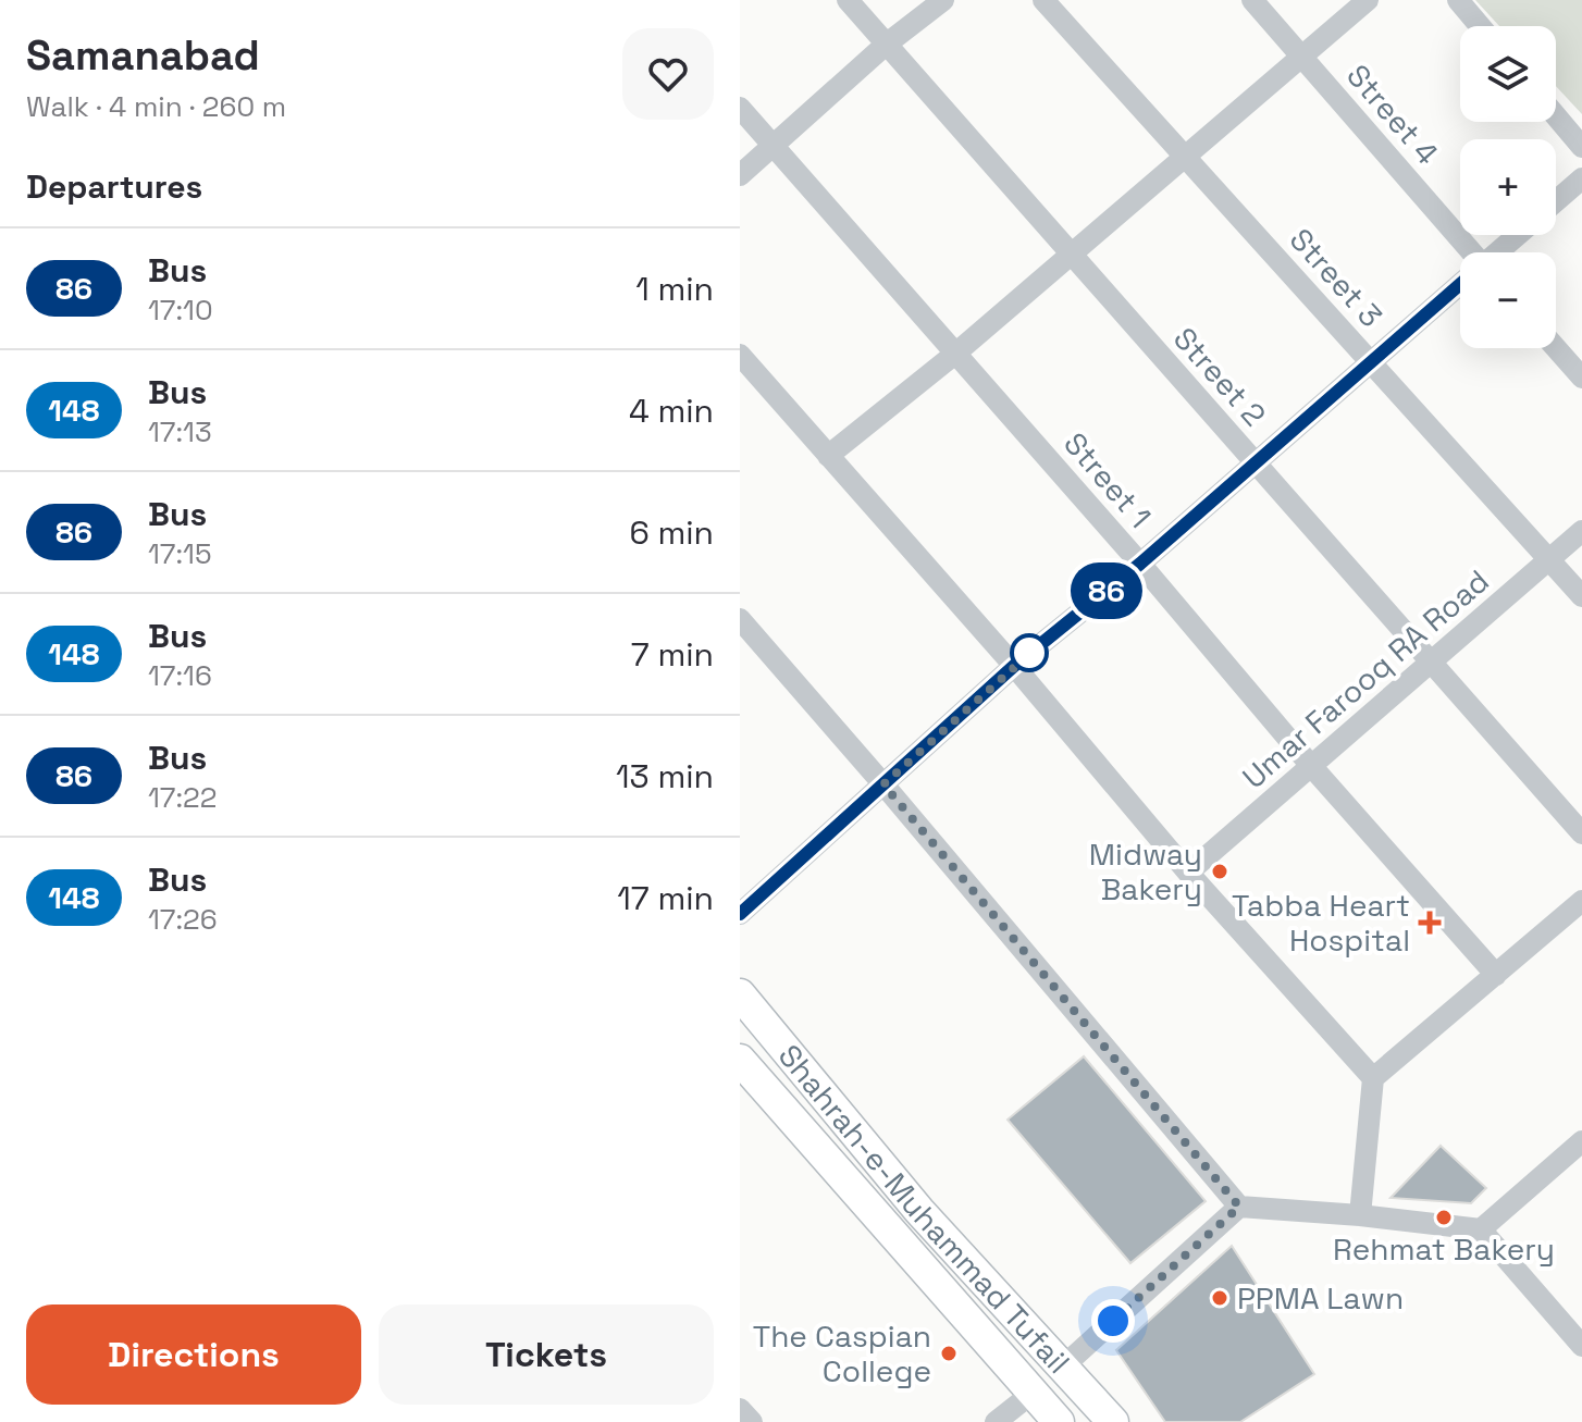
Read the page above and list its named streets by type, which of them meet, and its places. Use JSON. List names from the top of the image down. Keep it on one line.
{"streets":{"main road":["Shahrah-e-Muhammad Tufail"],"street":["Street 4","Street 3","Street 2","Street 1","Umar Farooq RA Road"]},"crossings":[["Street 3","Umar Farooq RA Road"],["Street 2","Umar Farooq RA Road"],["Street 1","Umar Farooq RA Road"]],"places":{"other":["Midway Bakery","Rehmat Bakery","PPMA Lawn","The Caspian College"],"health":["Tabba Heart Hospital"]},"lines":["bus line 86"],"page":{"heading":[["Samanabad","Walk · 4 min · 260 m"],"Departures"],"on_map":"86","map_buttons":["+","−"],"list":[{"mark":"86","name":"Bus","note":"17:10","value":"1 min"},{"mark":"148","name":"Bus","note":"17:13","value":"4 min"},{"mark":"86","name":"Bus","note":"17:15","value":"6 min"},{"mark":"148","name":"Bus","note":"17:16","value":"7 min"},{"mark":"86","name":"Bus","note":"17:22","value":"13 min"},{"mark":"148","name":"Bus","note":"17:26","value":"17 min"}],"buttons":["Directions","Tickets"]}}
